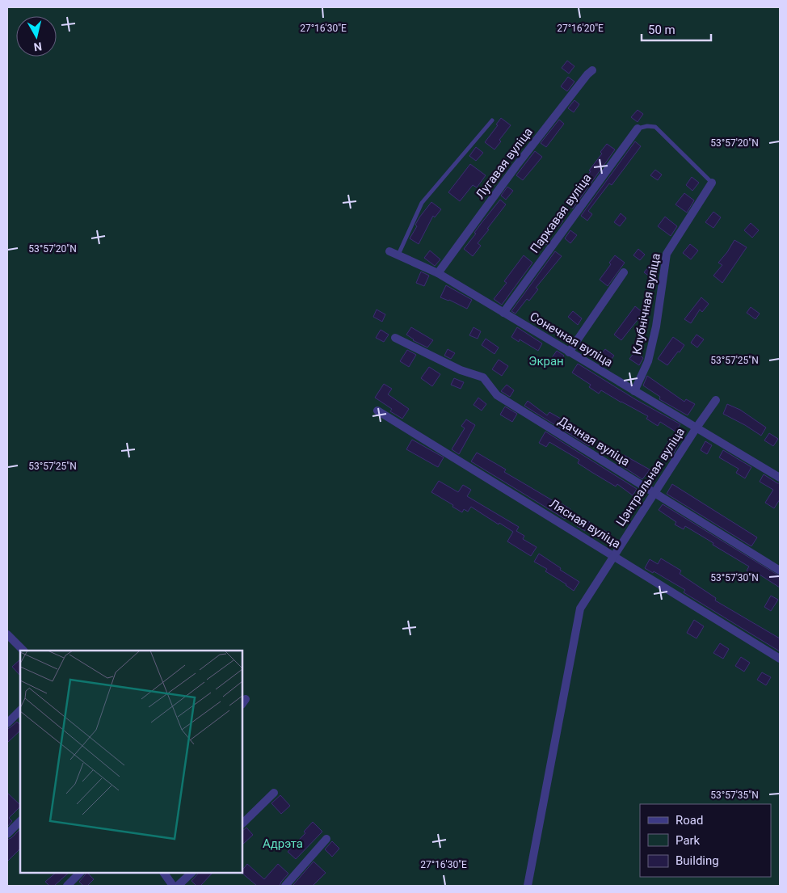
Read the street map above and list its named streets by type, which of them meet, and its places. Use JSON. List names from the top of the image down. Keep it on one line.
{"streets":{"street":["Лугавая вуліца","Паркавая вуліца","Клубнічная вуліца","Сонечная вуліца","Дачная вуліца","Цэнтральная вуліца","Лясная вуліца"]},"crossings":[["Лугавая вуліца","Сонечная вуліца"],["Паркавая вуліца","Сонечная вуліца"],["Клубнічная вуліца","Сонечная вуліца"],["Сонечная вуліца","Цэнтральная вуліца"],["Дачная вуліца","Цэнтральная вуліца"],["Цэнтральная вуліца","Лясная вуліца"]],"parks":["Экран","Адрэта"],"legend":["Road","Park","Building"],"scale_bar":"50 m","north":"bottom","coordinates":["27°16'30\"E","27°16'20\"E","53°57'20\"N","53°57'25\"N","53°57'30\"N","53°57'35\"N"]}
